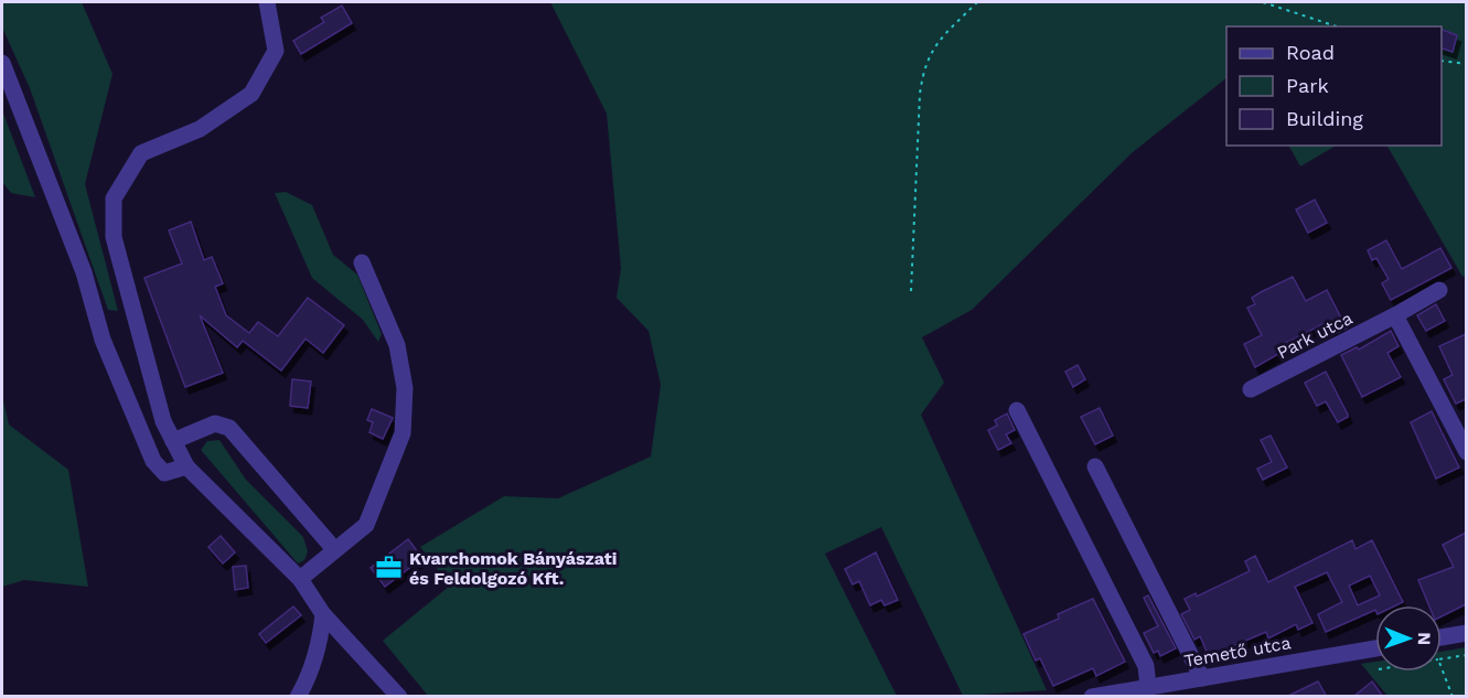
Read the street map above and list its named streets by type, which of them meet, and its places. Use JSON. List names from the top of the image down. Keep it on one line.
{"streets":{"street":["Park utca","Temető utca"]},"places":{"office":["Kvarchomok Bányászati és Feldolgozó Kft."]},"legend":["Road","Park","Building"],"north":"right"}
